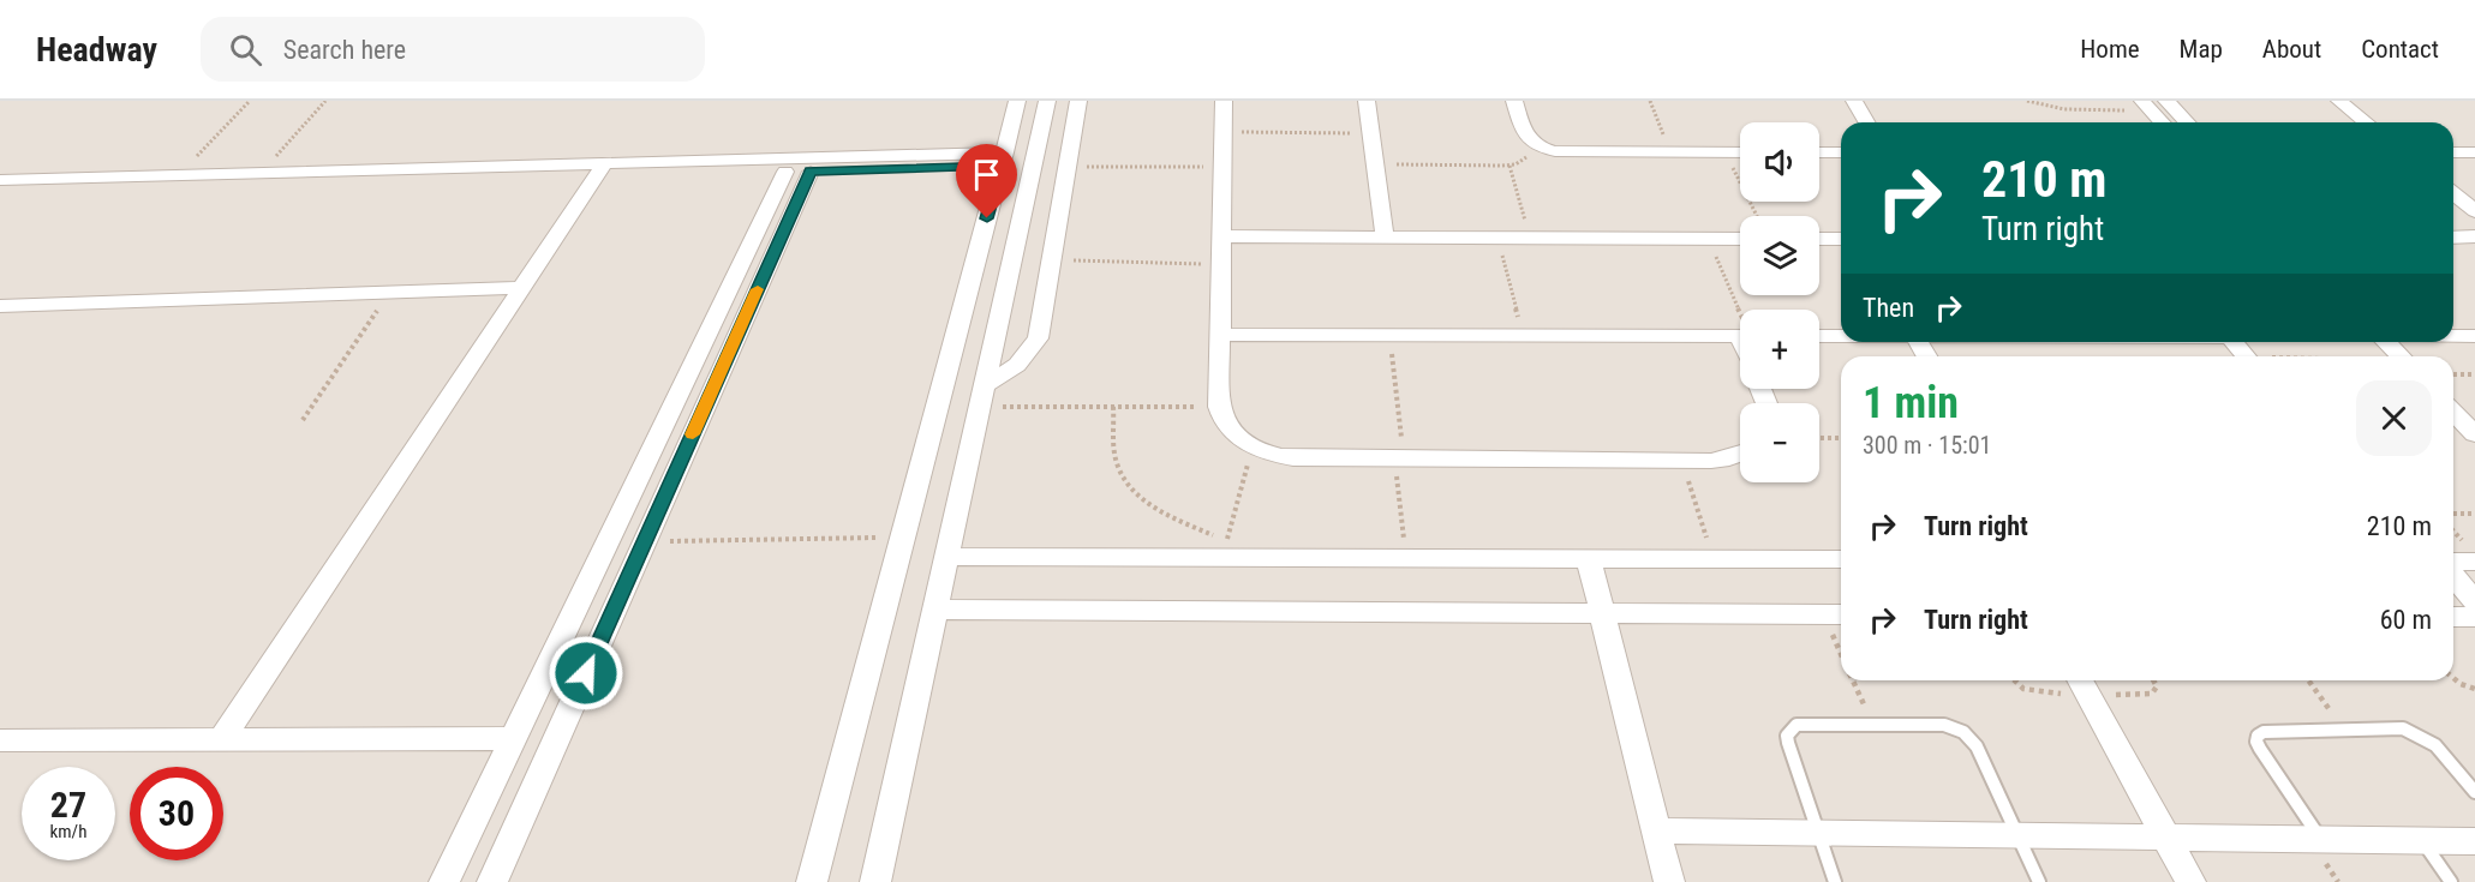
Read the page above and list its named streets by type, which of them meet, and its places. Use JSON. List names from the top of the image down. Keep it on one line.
{"page":{"header":"Headway","search":"Search here","nav":["Home","Map","About","Contact"],"map_buttons":["+","−"],"turn":["210 m","Turn right"],"then":"Then","heading":["1 min","300 m · 15:01"],"list":[{"name":"Turn right","value":"210 m"},{"name":"Turn right","value":"60 m"}],"speed":"27 km/h","limit":"30"}}
